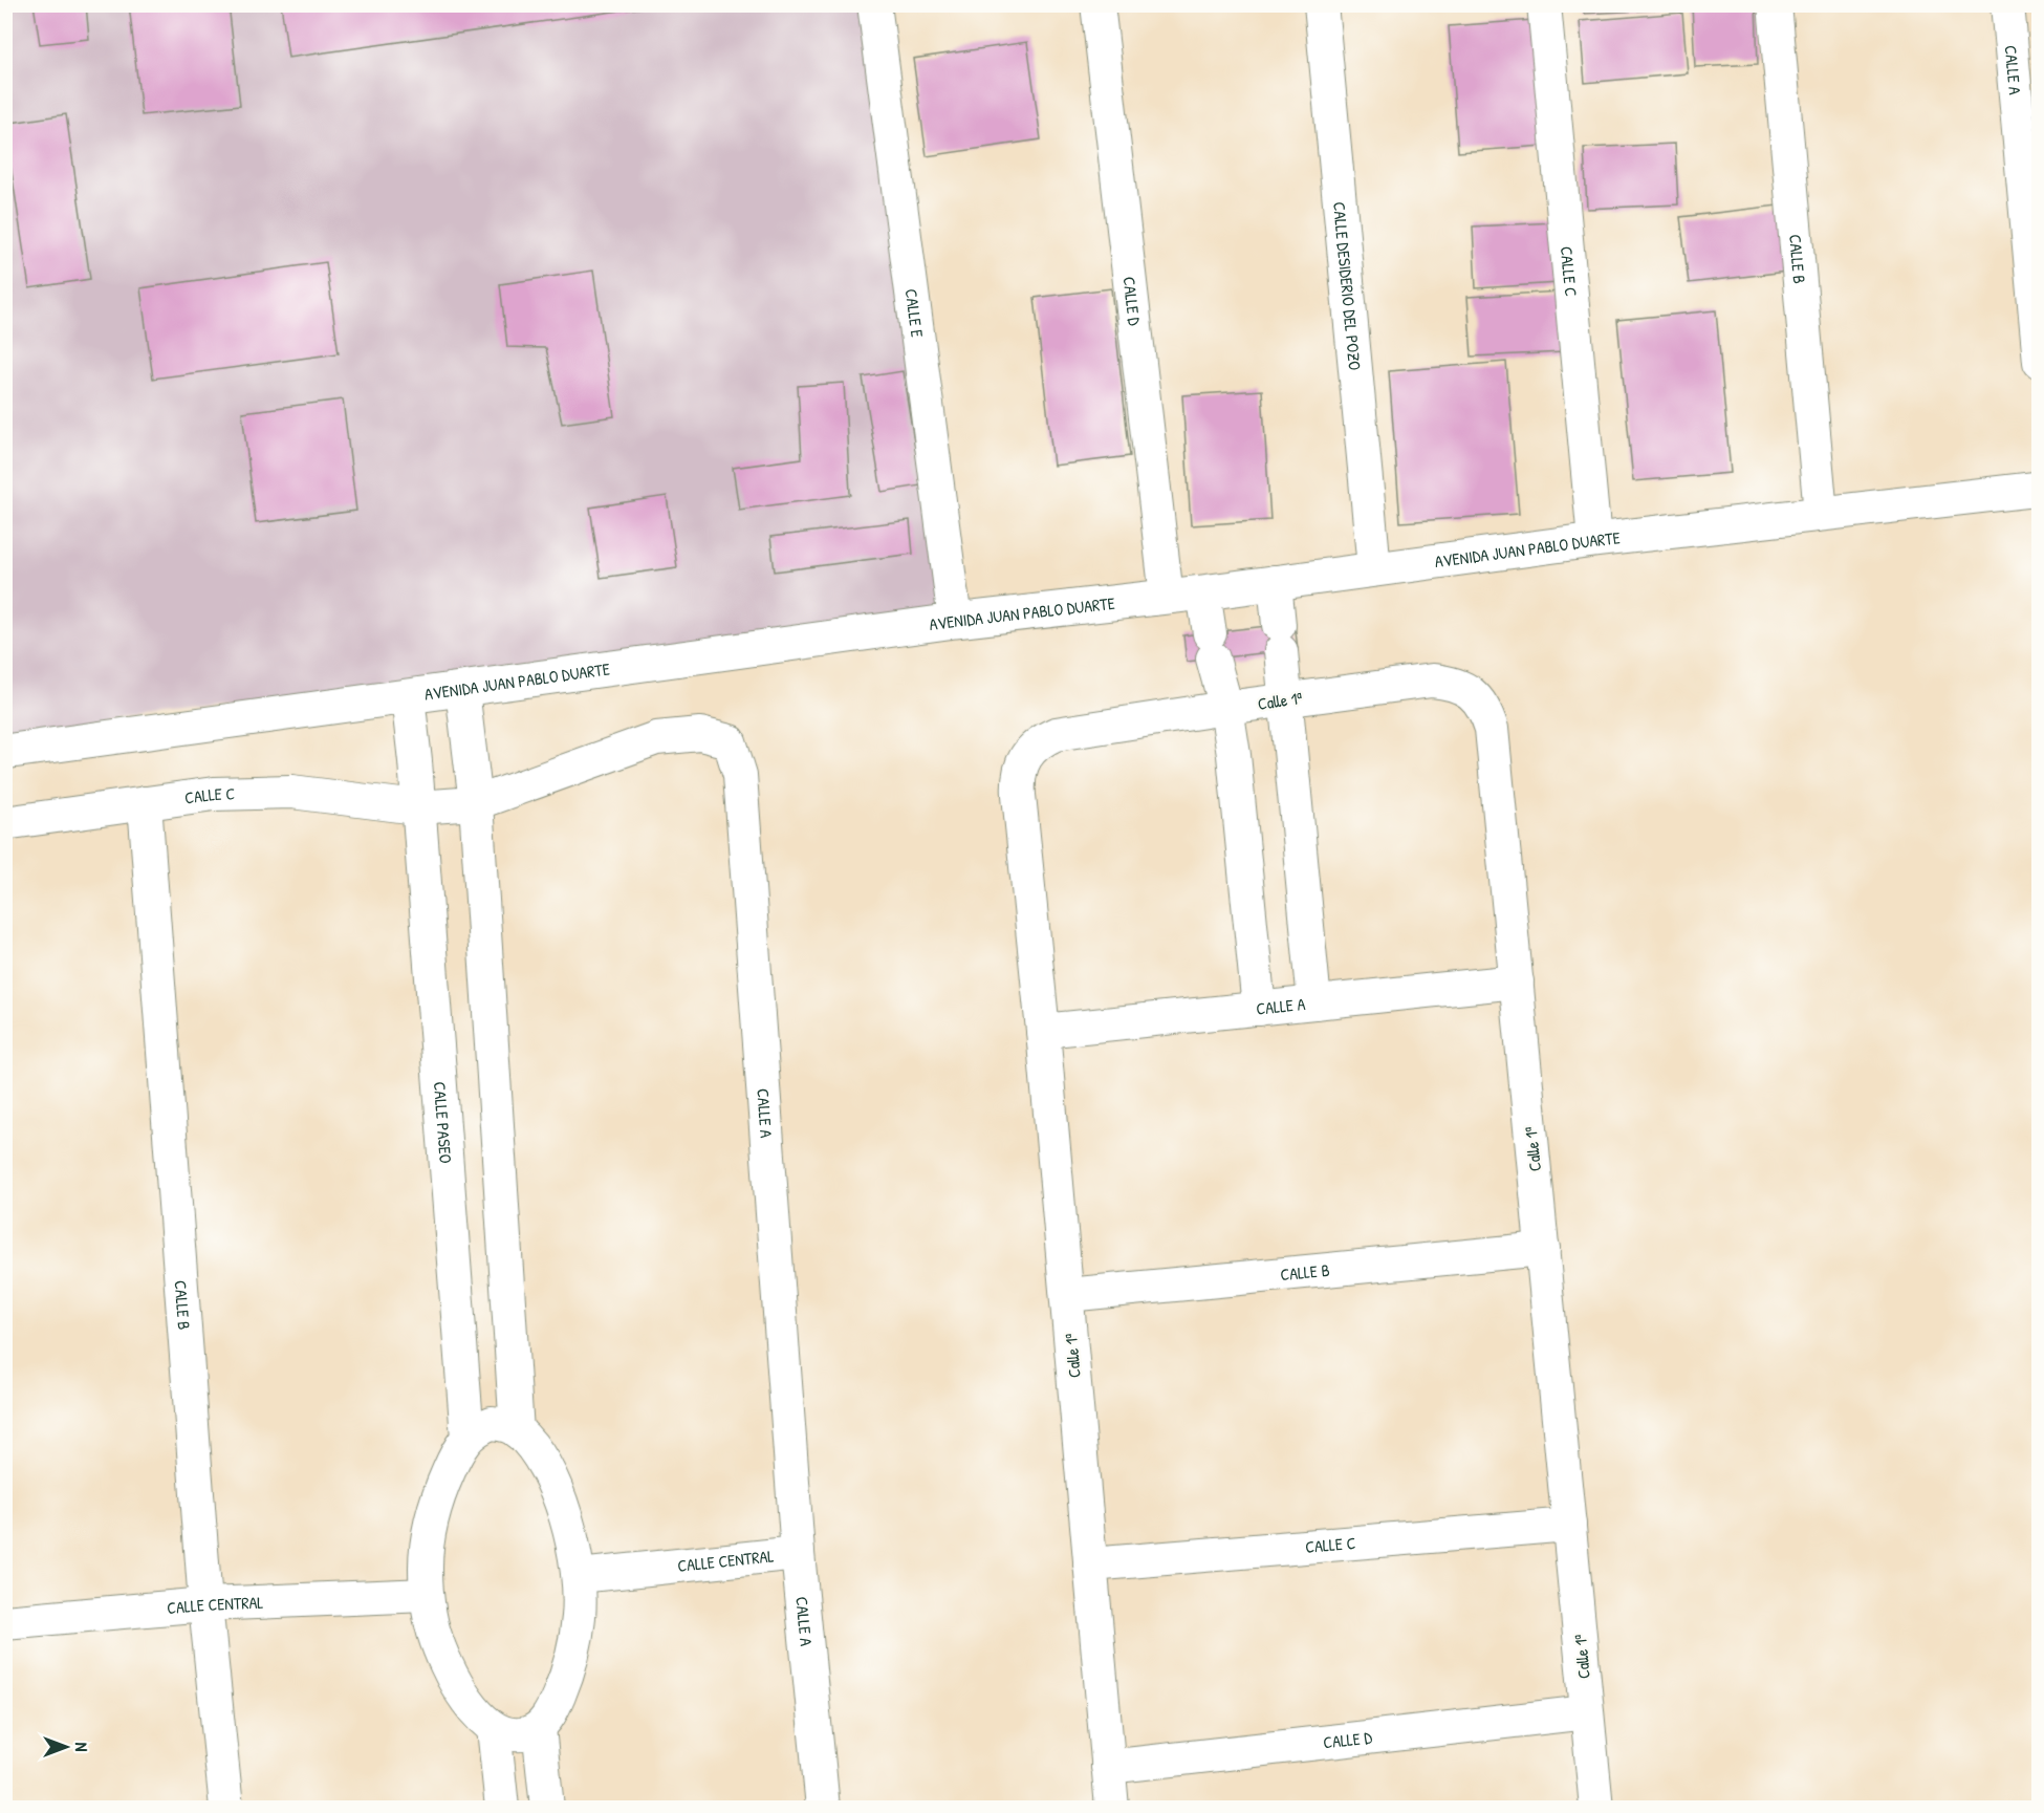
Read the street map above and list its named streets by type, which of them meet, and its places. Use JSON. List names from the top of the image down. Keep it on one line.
{"streets":{"street":["CALLE A","CALLE B","CALLE C","CALLE DESIDERIO DEL POZO","CALLE D","CALLE E","AVENIDA JUAN PABLO DUARTE","Calle 1ª","CALLE PASEO","CALLE CENTRAL"]},"crossings":[["CALLE A","CALLE C"],["CALLE A","Calle 1ª"],["CALLE A","CALLE PASEO"],["CALLE A","CALLE CENTRAL"],["CALLE B","CALLE C"],["CALLE B","AVENIDA JUAN PABLO DUARTE"],["CALLE B","Calle 1ª"],["CALLE B","CALLE CENTRAL"],["CALLE C","AVENIDA JUAN PABLO DUARTE"],["CALLE C","Calle 1ª"],["CALLE C","CALLE PASEO"],["CALLE DESIDERIO DEL POZO","AVENIDA JUAN PABLO DUARTE"],["CALLE D","AVENIDA JUAN PABLO DUARTE"],["CALLE D","Calle 1ª"],["CALLE E","AVENIDA JUAN PABLO DUARTE"],["AVENIDA JUAN PABLO DUARTE","CALLE PASEO"]],"north":"right"}
